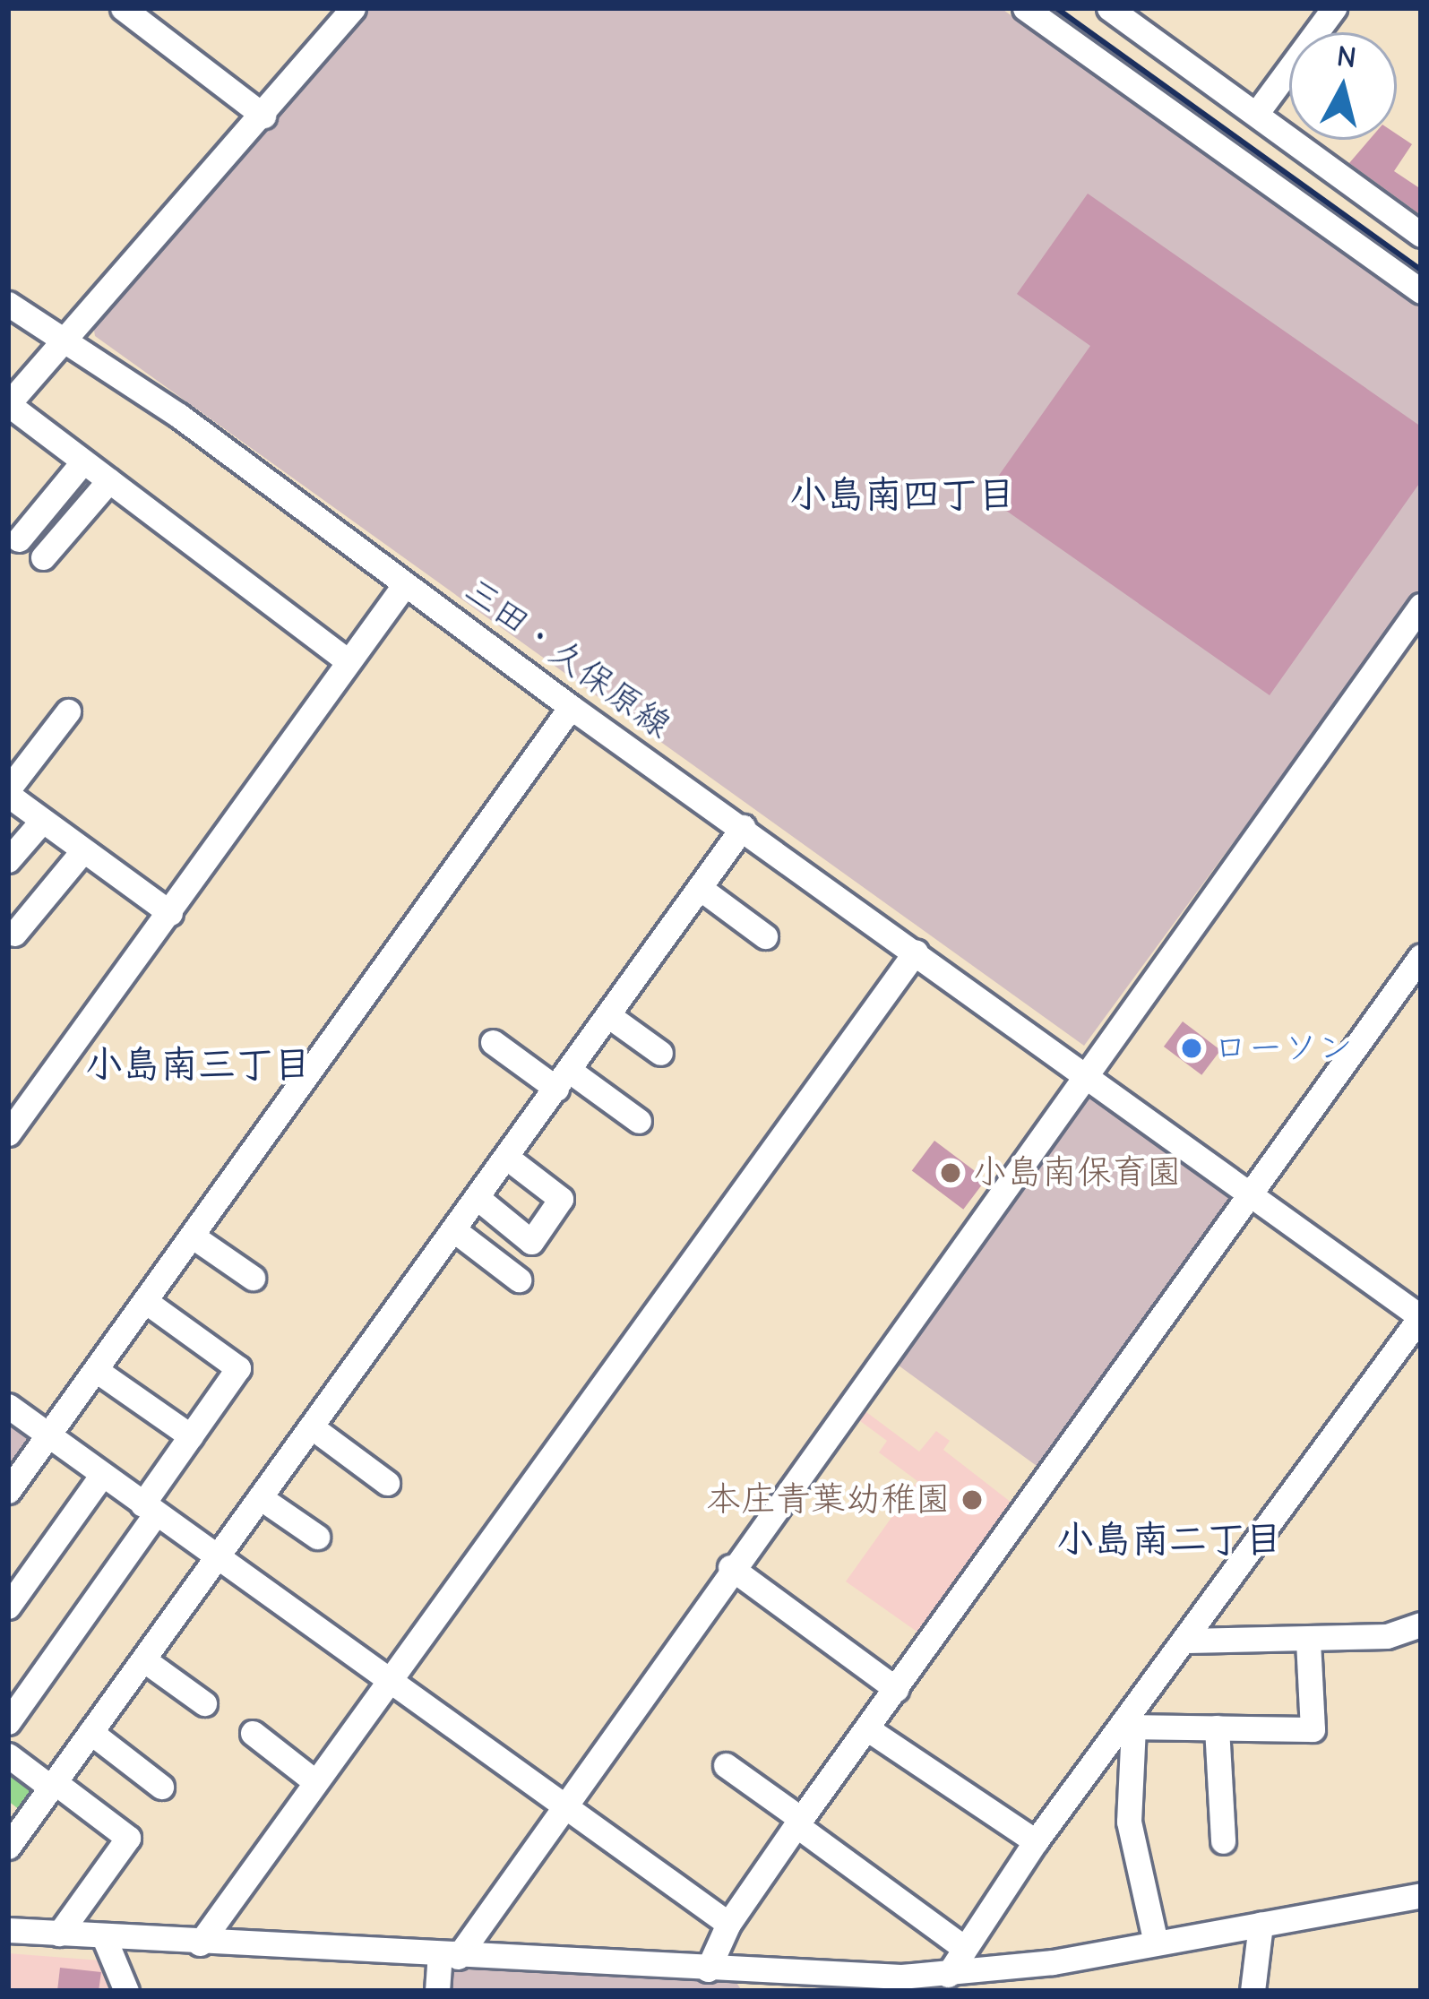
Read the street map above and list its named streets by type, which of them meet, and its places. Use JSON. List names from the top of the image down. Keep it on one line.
{"streets":{"street":["三田・久保原線"]},"districts":["小島南四丁目","小島南三丁目","小島南二丁目"],"places":["ローソン","小島南保育園","本庄青葉幼稚園"],"north":"top"}
